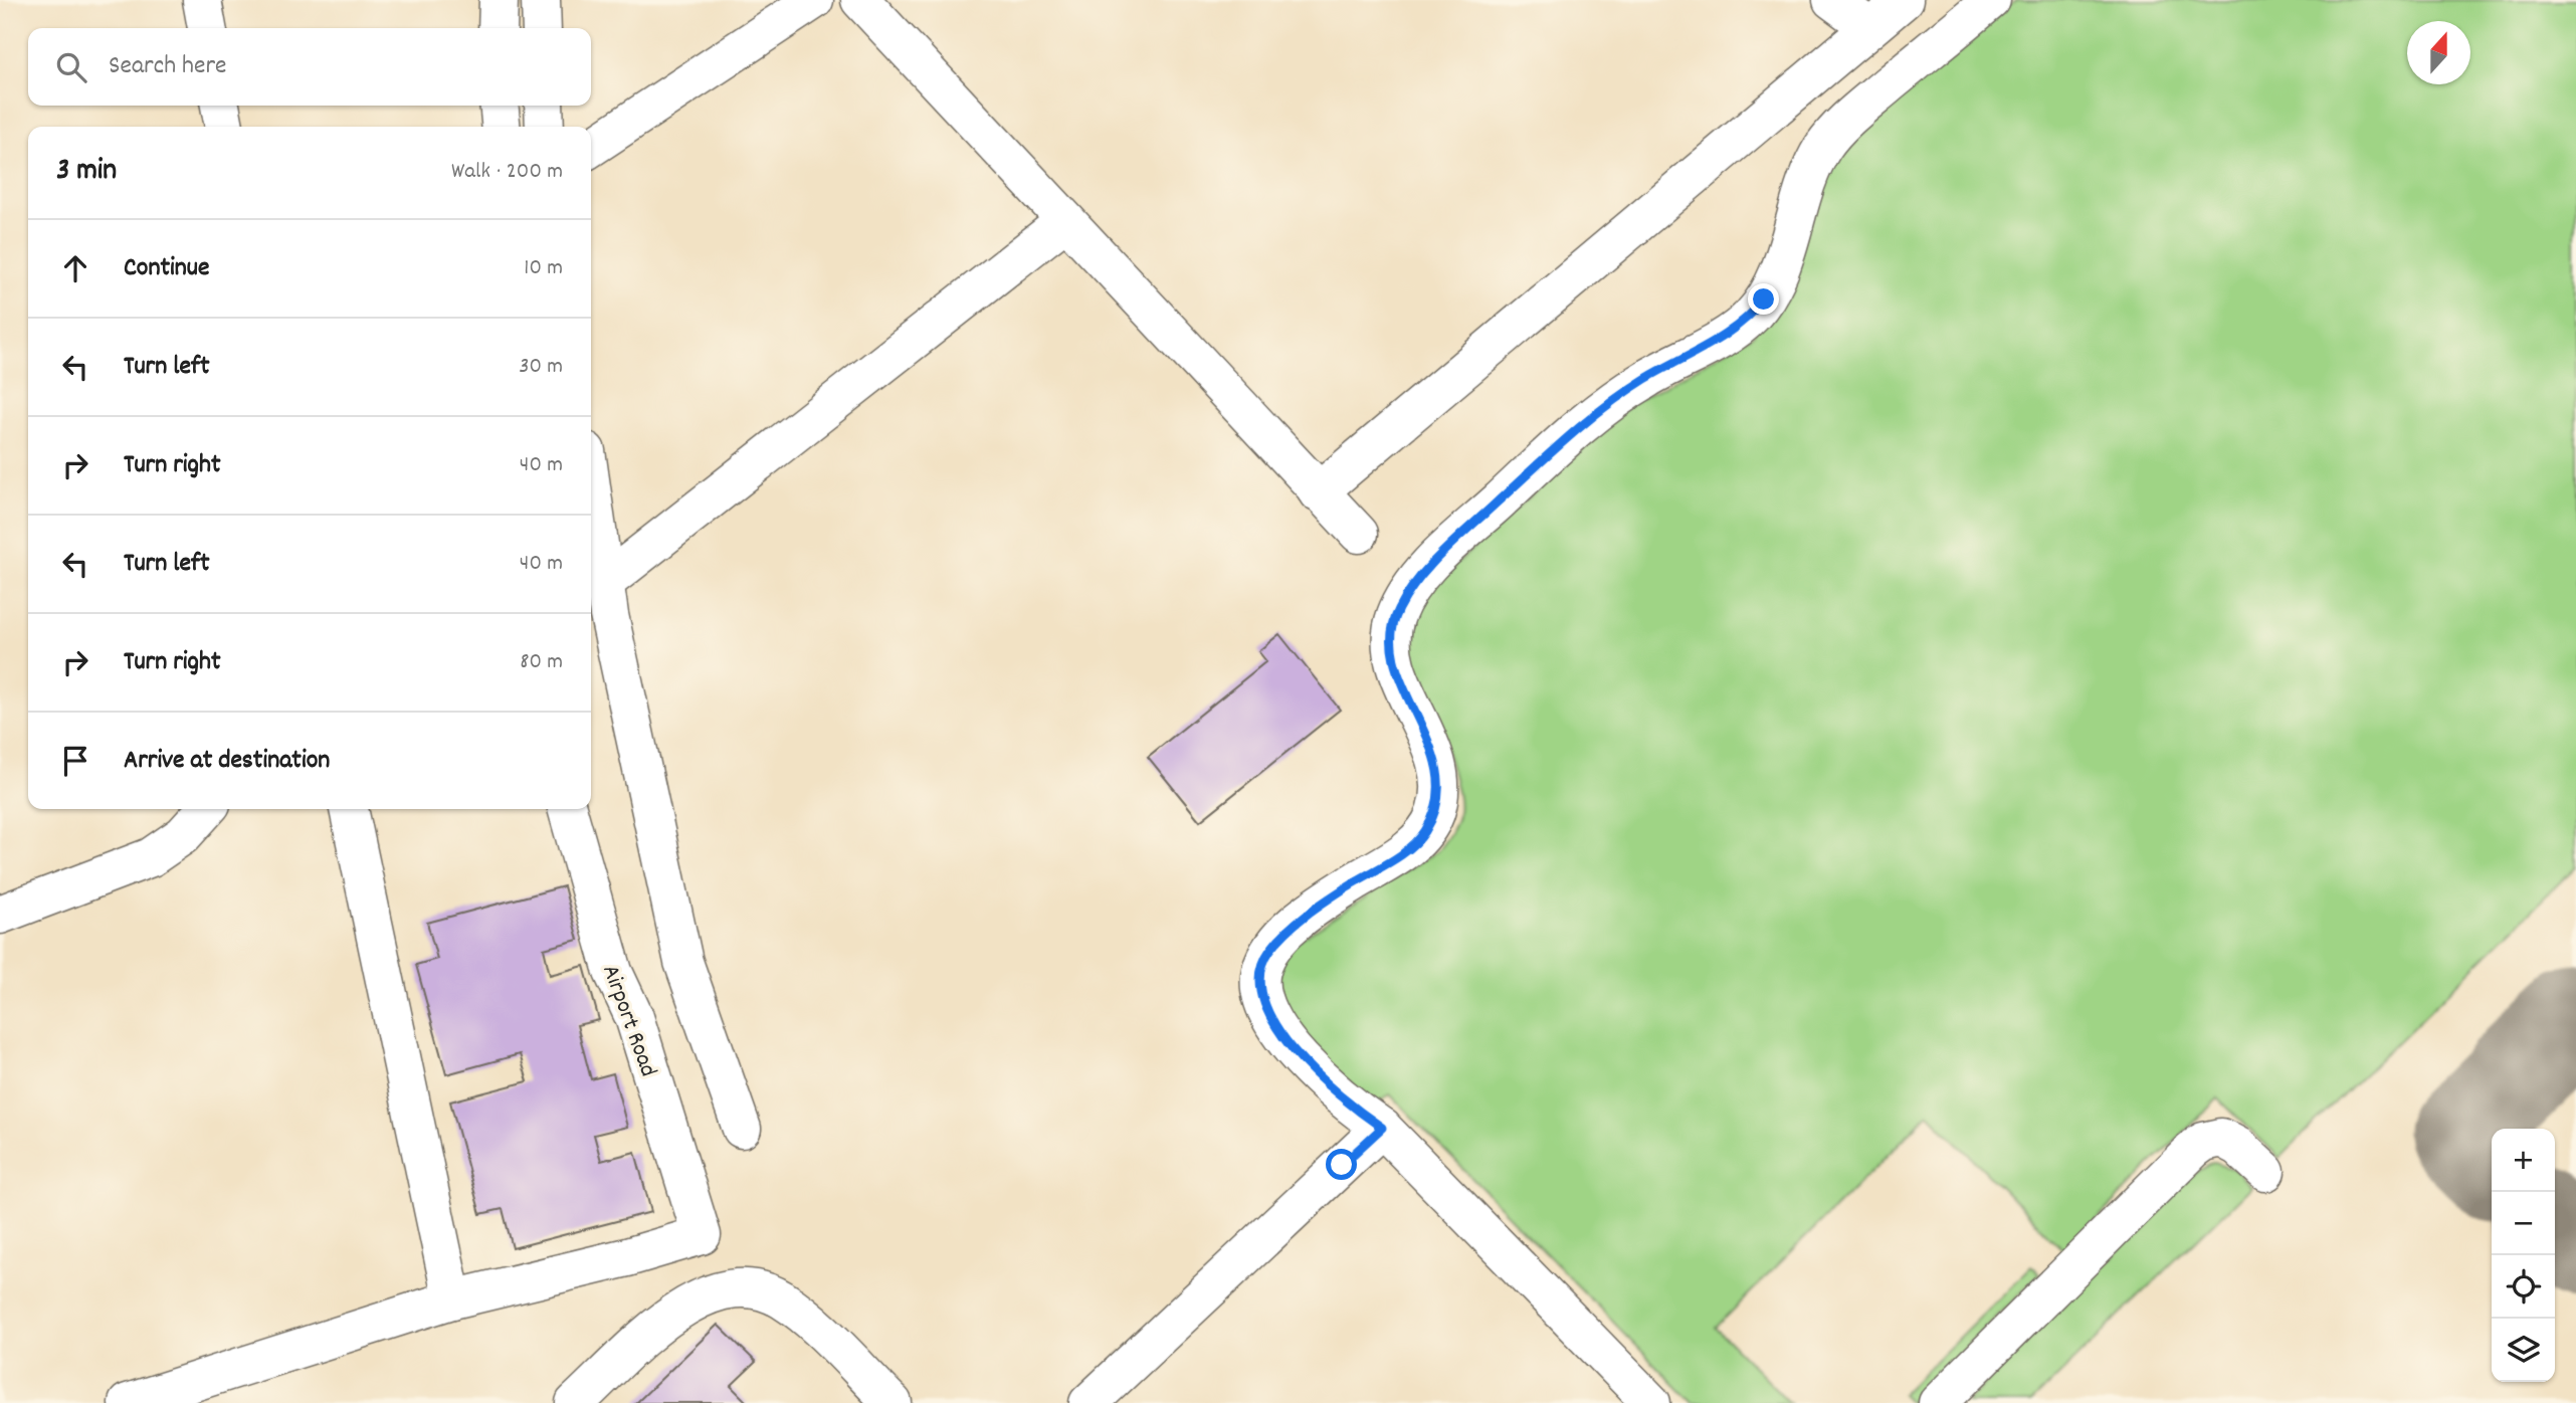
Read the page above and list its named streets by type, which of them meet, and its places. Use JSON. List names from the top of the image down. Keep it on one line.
{"streets":{"street":["Airport Road"]},"north":"top","page":{"search":"Search here","heading":["3 min","Walk · 200 m"],"list":[["Continue","10 m"],["Turn left","30 m"],["Turn right","40 m"],["Turn left","40 m"],["Turn right","80 m"],"Arrive at destination"],"map_buttons":["+","−"]}}
